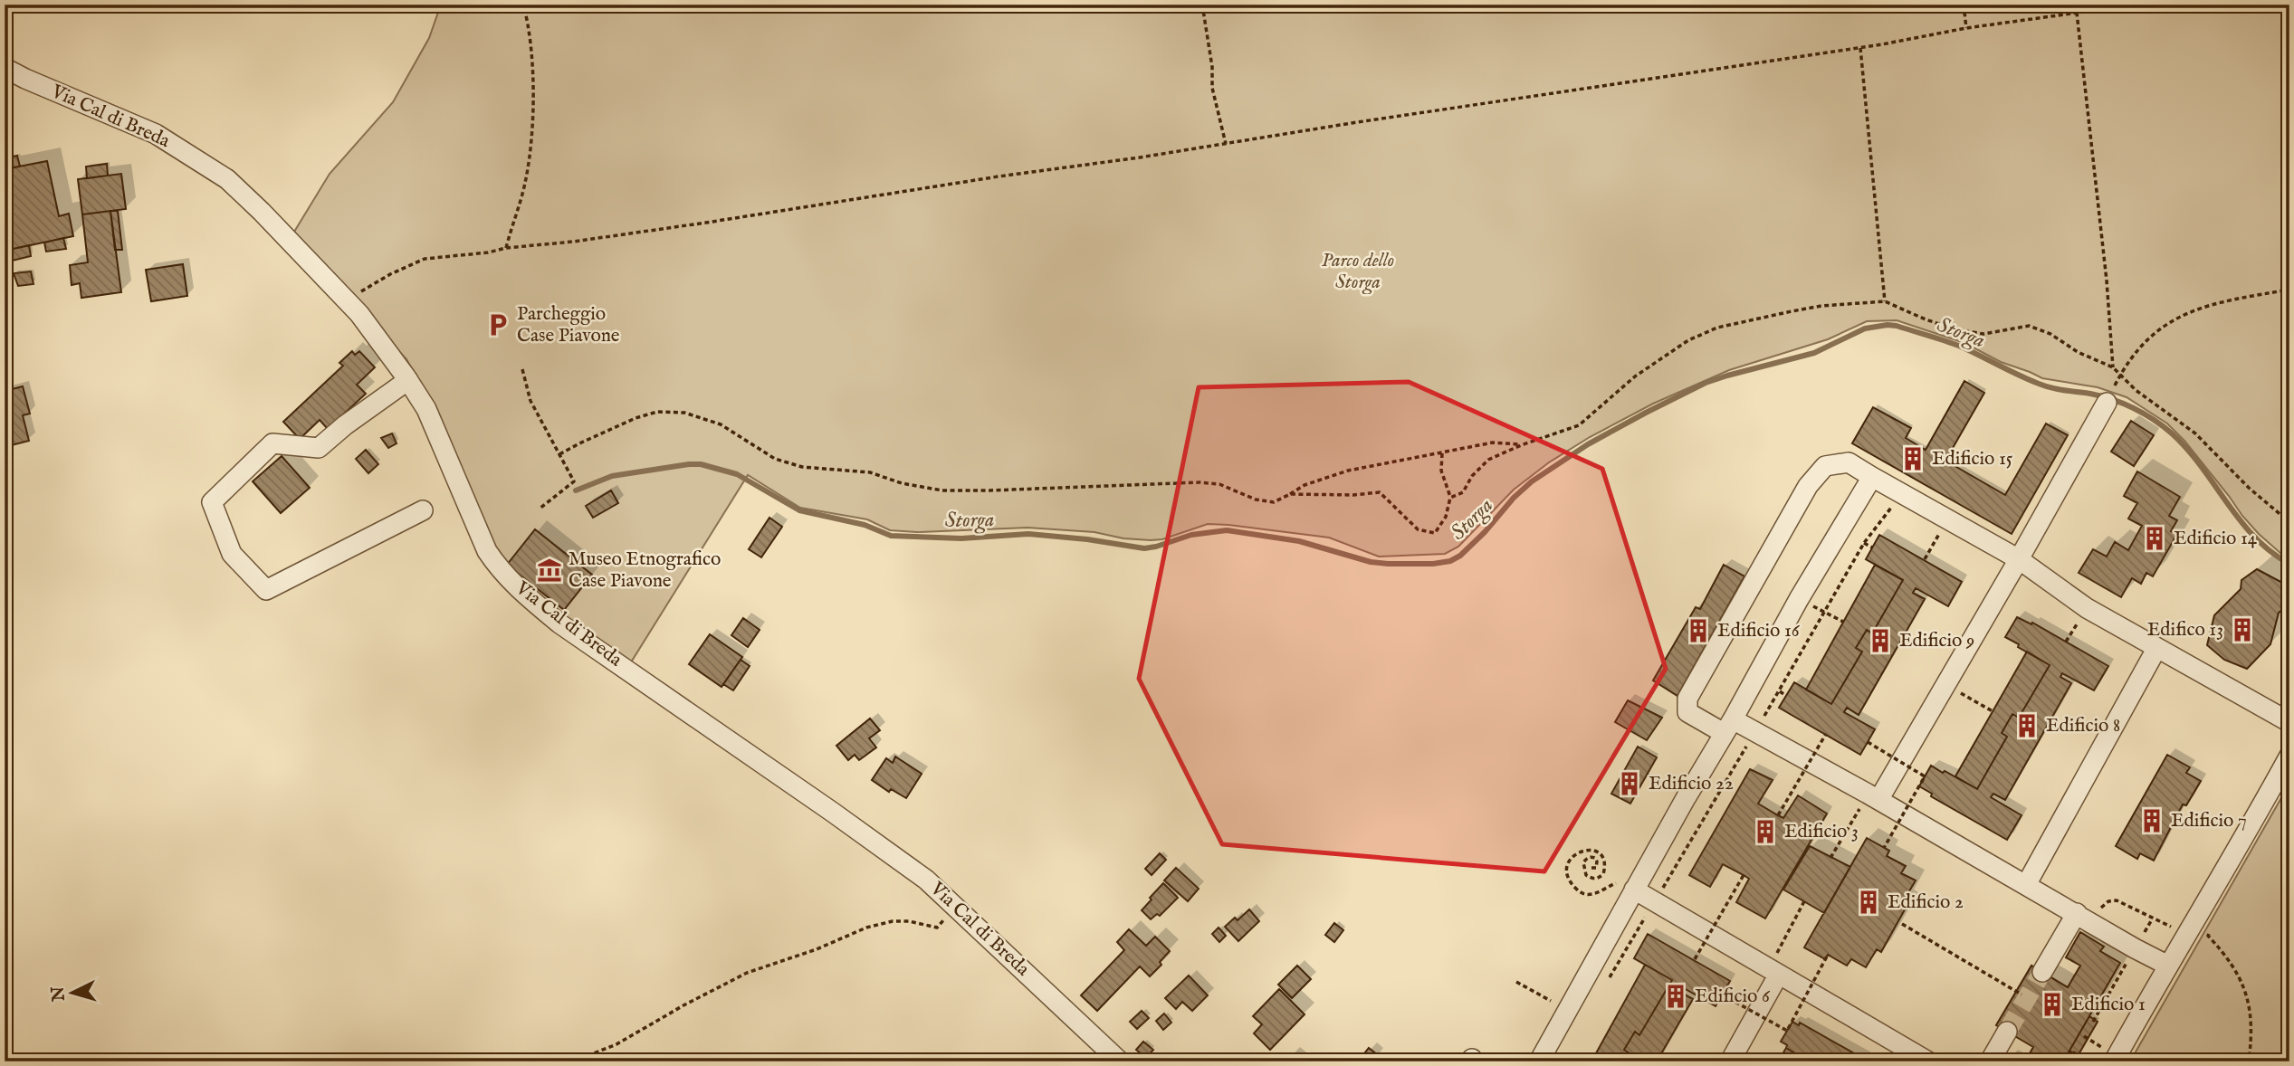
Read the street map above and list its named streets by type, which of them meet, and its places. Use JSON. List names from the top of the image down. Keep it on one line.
{"streets":{"street":["Via Cal di Breda"]},"water":["Storga"],"parks":["Parco dello Storga"],"places":{"parking":["Parcheggio Case Piavone"],"building":["Edificio 15","Edificio 14","Edifico 13","Edificio 16","Edificio 9","Edificio 8","Edificio 22","Edificio 7","Edificio 3","Edificio 2","Edificio 6","Edificio 1"],"museum":["Museo Etnografico Case Piavone"]},"north":"left"}
